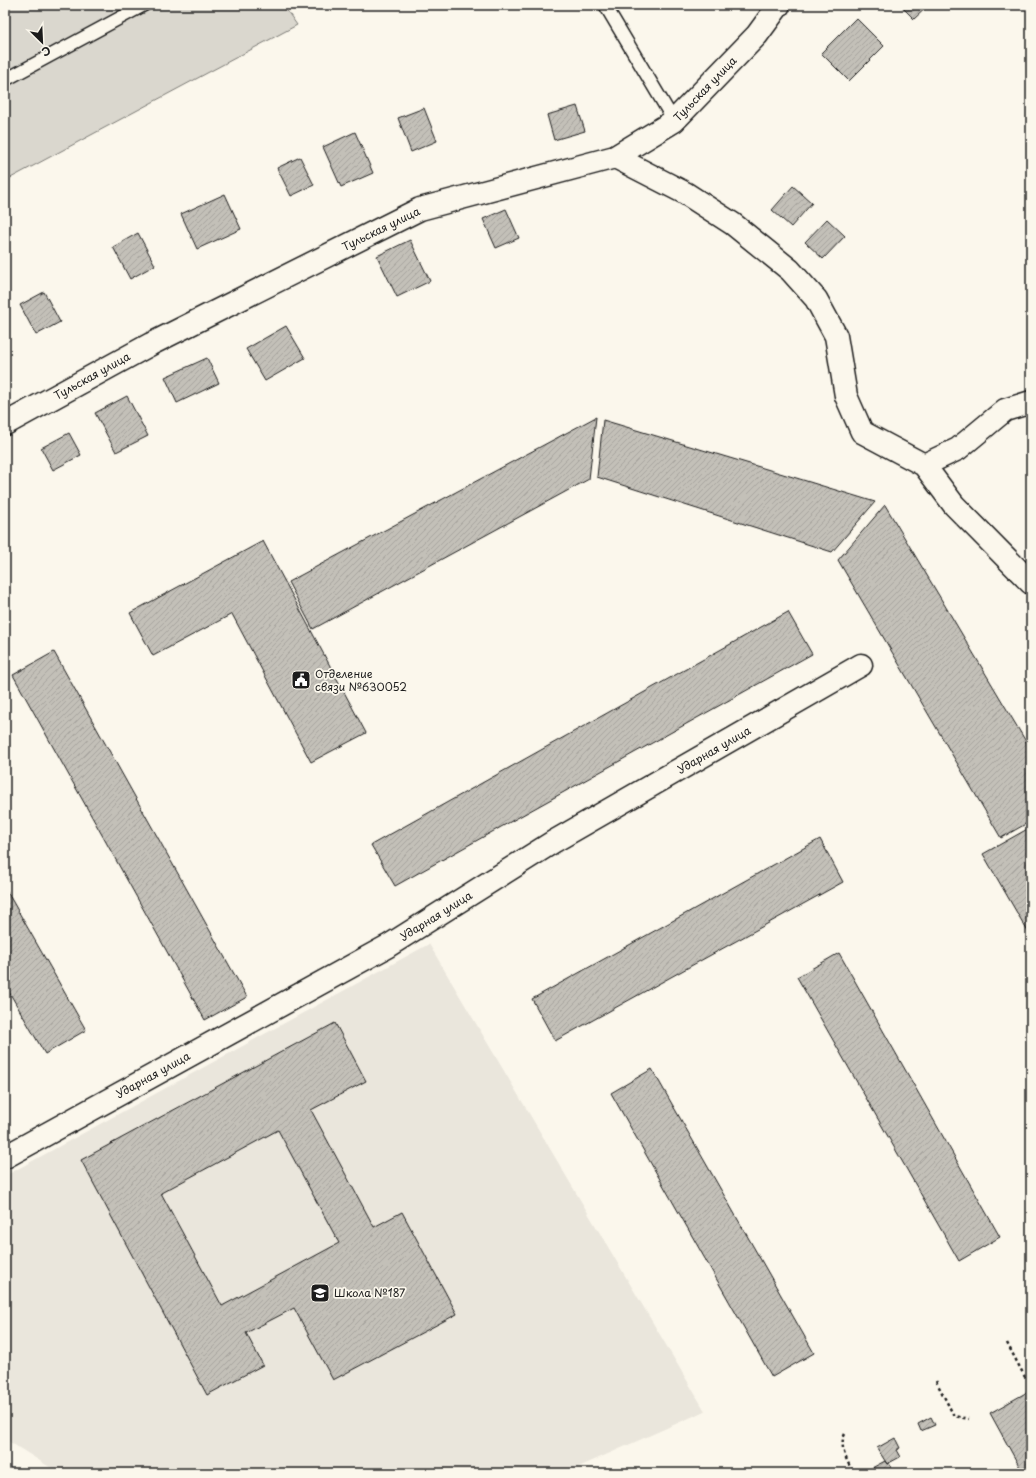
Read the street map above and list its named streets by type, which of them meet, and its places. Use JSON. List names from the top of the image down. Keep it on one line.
{"streets":{"street":["Тульская улица","Ударная улица"]},"places":{"public building":["Отделение связи №630052"],"school or university":["Школа №187"]},"north":"bottom right"}
